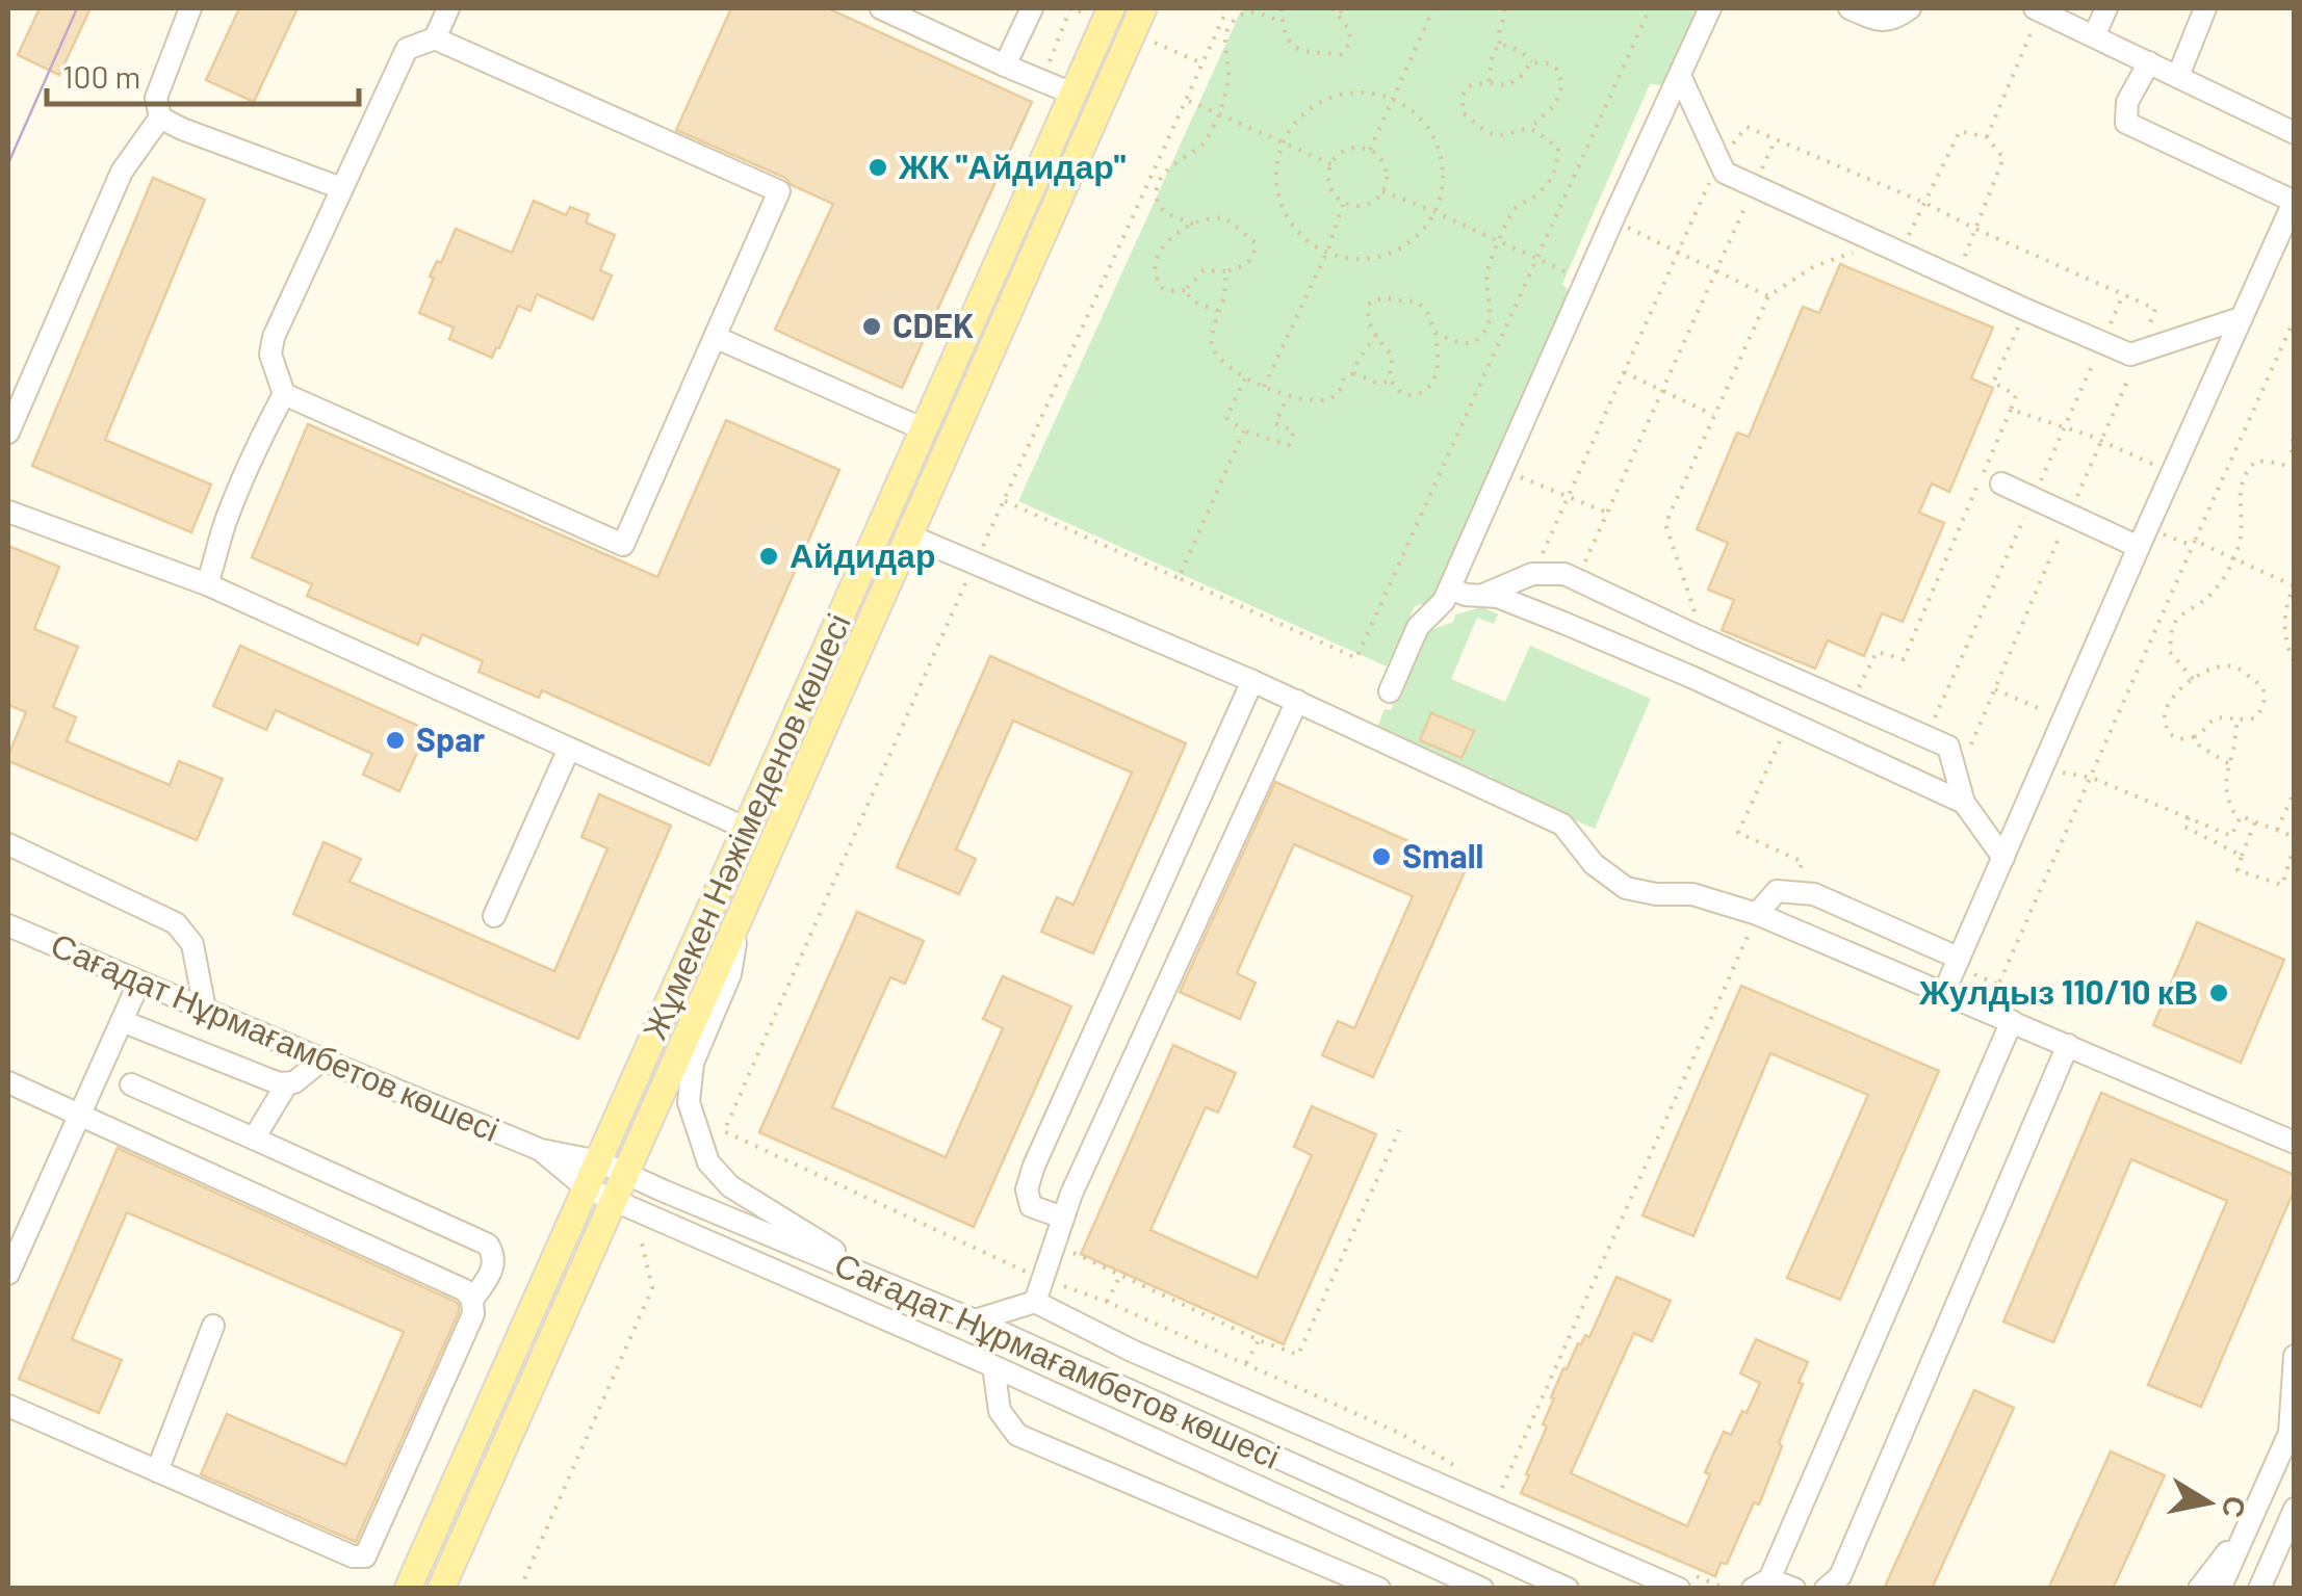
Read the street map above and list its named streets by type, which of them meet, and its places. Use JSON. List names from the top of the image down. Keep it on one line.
{"streets":{"main road":["Жұмекен Нәжімеденов көшесі"],"street":["Сағадат Нұрмағамбетов көшесі"]},"crossings":[["Жұмекен Нәжімеденов көшесі","Сағадат Нұрмағамбетов көшесі"]],"places":["ЖК \"Айдидар\"","CDEK","Айдидар","Spar","Small","Жулдыз 110/10 кВ"],"scale_bar":"100 m","north":"right"}
